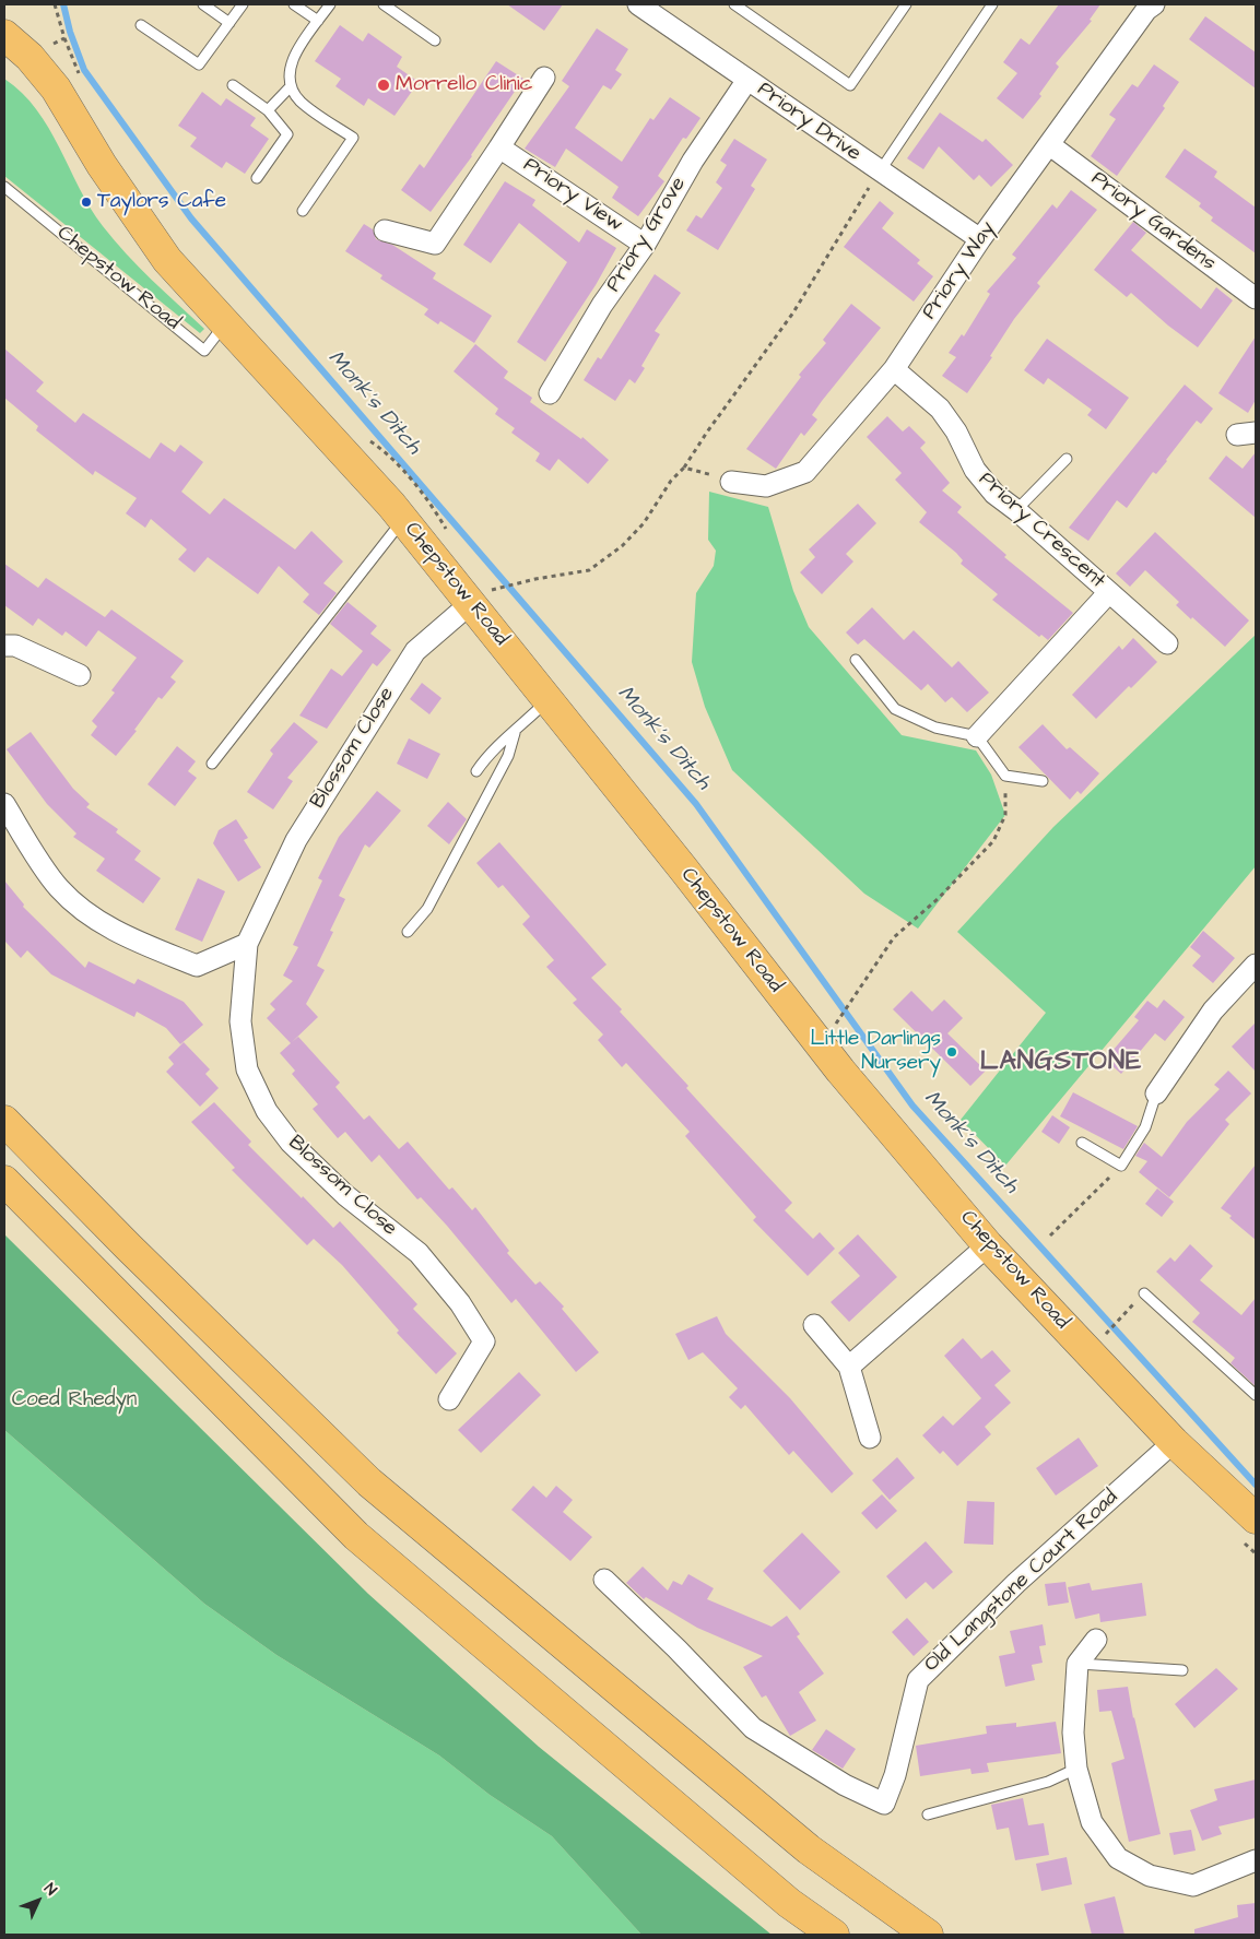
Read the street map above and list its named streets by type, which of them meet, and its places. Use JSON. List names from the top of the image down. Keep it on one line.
{"streets":{"main road":["Chepstow Road"],"street":["Priory Drive","Priory View","Priory Gardens","Priory Grove","Priory Way","Priory Crescent","Blossom Close","Old Langstone Court Road"]},"crossings":[["Priory Drive","Priory Grove"],["Priory Drive","Priory Way"],["Priory View","Priory Grove"],["Priory Gardens","Priory Way"],["Priory Way","Priory Crescent"],["Chepstow Road","Blossom Close"],["Chepstow Road","Old Langstone Court Road"]],"districts":["LANGSTONE"],"water":["Monk's Ditch"],"parks":["Coed Rhedyn"],"places":["Morrello Clinic","Taylors Cafe","Little Darlings Nursery"],"north":"top right"}
